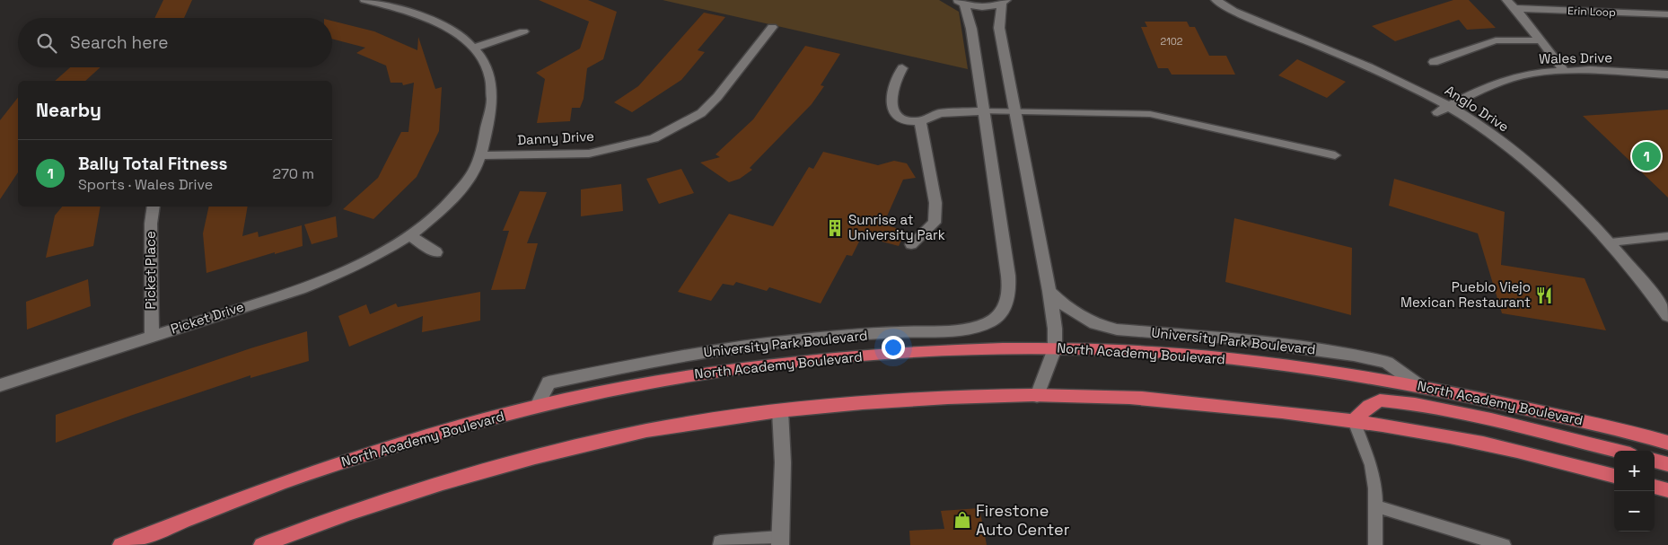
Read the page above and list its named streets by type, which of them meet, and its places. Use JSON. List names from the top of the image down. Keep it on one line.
{"streets":{"highway":["North Academy Boulevard"],"street":["Erin Loop","Wales Drive","Anglo Drive","Danny Drive","Picket Place","Picket Drive","University Park Boulevard"]},"crossings":[["Wales Drive","Anglo Drive"],["Danny Drive","Picket Drive"],["Picket Place","Picket Drive"],["University Park Boulevard","North Academy Boulevard"]],"places":{"building":["Sunrise at University Park"],"restaurant":["Pueblo Viejo Mexican Restaurant"],"shop":["Firestone Auto Center"]},"house_numbers":["2102"],"page":{"search":"Search here","heading":"Nearby","list":[{"mark":"1","name":"Bally Total Fitness","note":"Sports · Wales Drive","value":"270 m"}],"pins":"1","map_buttons":["+","−"]}}
